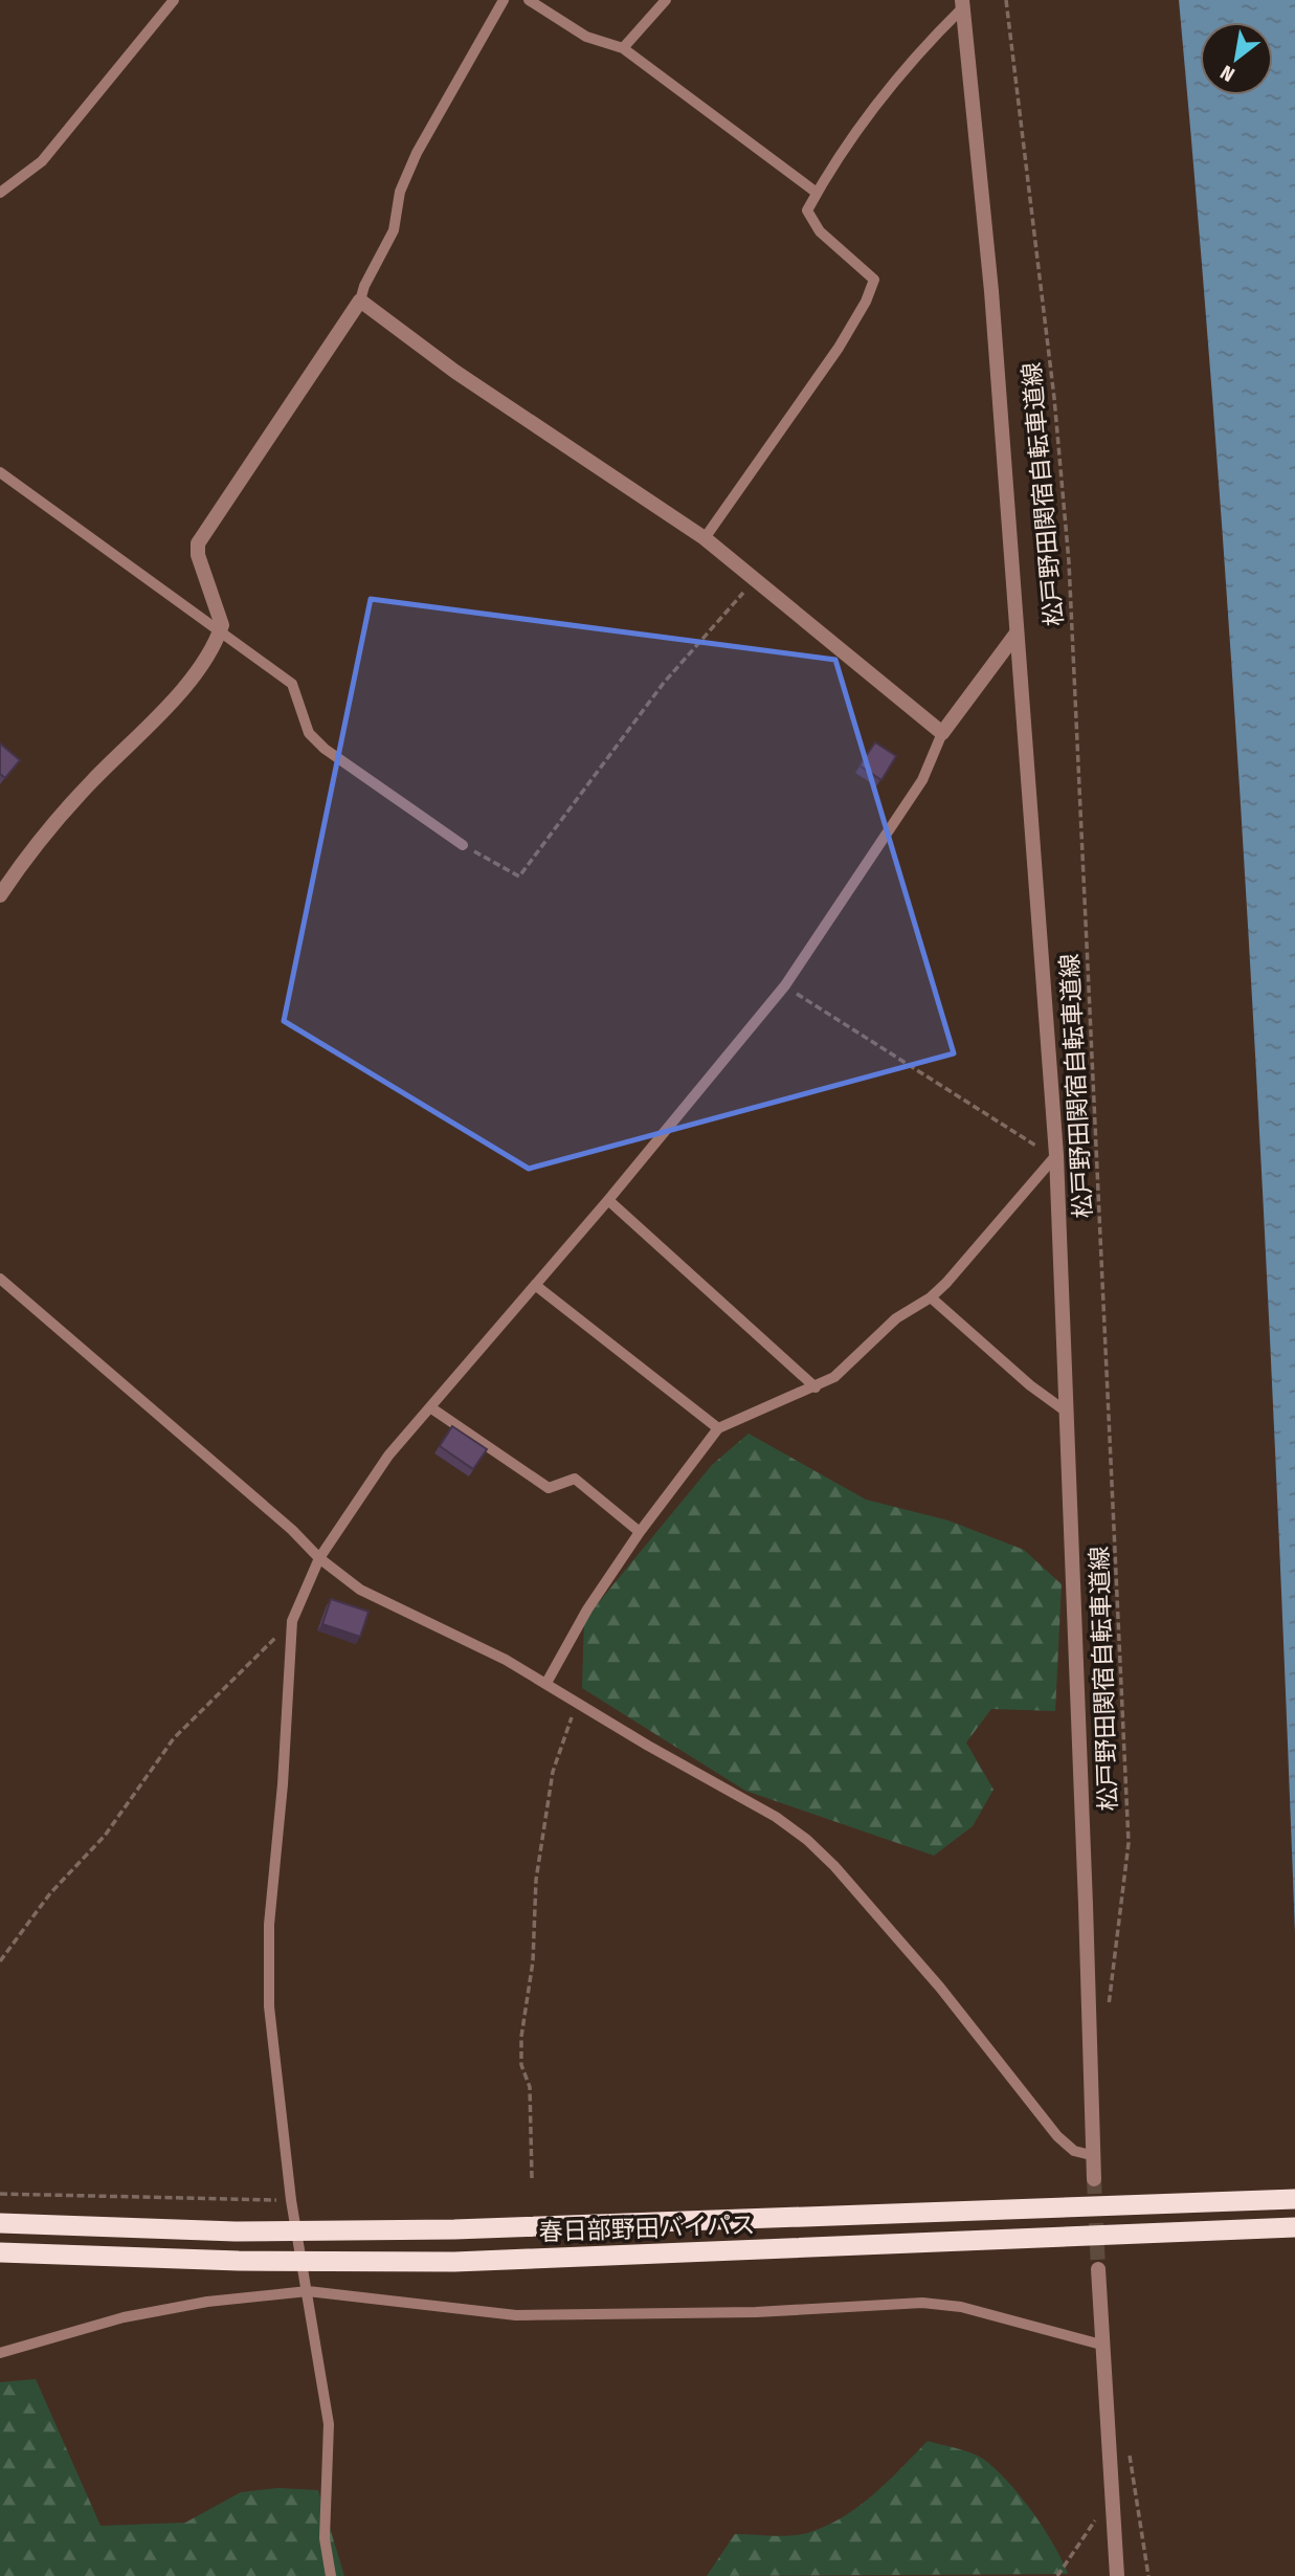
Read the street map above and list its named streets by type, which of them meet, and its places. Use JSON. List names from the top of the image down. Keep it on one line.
{"streets":{"highway":["春日部野田バイパス"],"path":["松戸野田関宿自転車道線"]},"north":"bottom left"}
